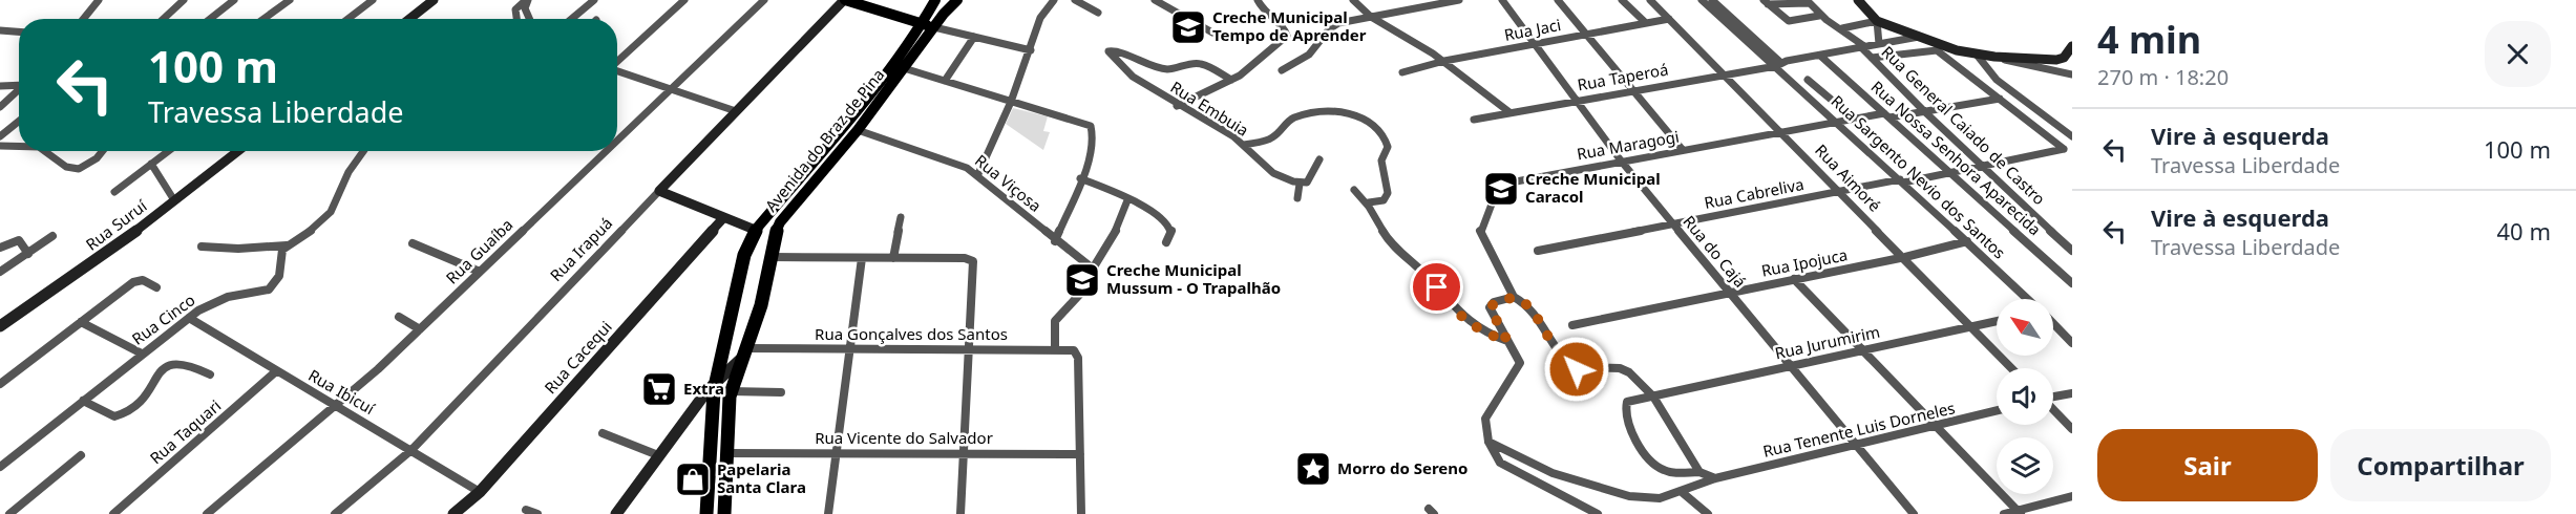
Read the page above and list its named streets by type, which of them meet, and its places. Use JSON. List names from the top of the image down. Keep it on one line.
{"streets":{"main road":["Avenida do Braz de Pina"],"street":["Rua Jaci","Rua Taperoá","Rua Embuia","Rua General Caiado de Castro","Rua Maragogi","Rua Nossa Senhora Aparecida","Rua Sargento Nevio dos Santos","Rua Aimoré","Rua Viçosa","Rua Cabreliva","Rua Suruí","Rua Irapuá","Rua Guaíba","Rua do Cajá","Rua Ipojuca","Rua Cinco","Rua Gonçalves dos Santos","Rua Jurumirim","Rua Cacequi","Rua Ibicuí","Rua Tenente Luis Dorneles","Rua Taquari","Rua Vicente do Salvador"]},"crossings":[["Rua Jaci","Rua Aimoré"],["Rua Jaci","Rua do Cajá"],["Rua Taperoá","Rua General Caiado de Castro"],["Rua Taperoá","Rua Nossa Senhora Aparecida"],["Rua Taperoá","Rua Sargento Nevio dos Santos"],["Rua Taperoá","Rua Aimoré"],["Rua Taperoá","Rua do Cajá"],["Rua General Caiado de Castro","Rua Maragogi"],["Rua General Caiado de Castro","Rua Cabreliva"],["Avenida do Braz de Pina","Rua Viçosa"],["Avenida do Braz de Pina","Rua Gonçalves dos Santos"],["Rua Maragogi","Rua Nossa Senhora Aparecida"],["Rua Maragogi","Rua Sargento Nevio dos Santos"],["Rua Maragogi","Rua Aimoré"],["Rua Maragogi","Rua Cabreliva"],["Rua Maragogi","Rua do Cajá"],["Rua Nossa Senhora Aparecida","Rua Cabreliva"],["Rua Sargento Nevio dos Santos","Rua Cabreliva"],["Rua Sargento Nevio dos Santos","Rua Ipojuca"],["Rua Aimoré","Rua Cabreliva"],["Rua Aimoré","Rua Ipojuca"],["Rua Aimoré","Rua Jurumirim"],["Rua Cabreliva","Rua do Cajá"],["Rua Irapuá","Rua Ibicuí"],["Rua Guaíba","Rua Ibicuí"],["Rua do Cajá","Rua Ipojuca"],["Rua do Cajá","Rua Jurumirim"],["Rua do Cajá","Rua Tenente Luis Dorneles"],["Rua Cinco","Rua Ibicuí"],["Rua Gonçalves dos Santos","Rua Vicente do Salvador"],["Rua Cacequi","Rua Ibicuí"],["Rua Ibicuí","Rua Taquari"]],"places":{"school or university":["Creche Municipal Tempo de Aprender","Creche Municipal Caracol","Creche Municipal Mussum - O Trapalhão"],"supermarket":["Extra"],"place":["Morro do Sereno"],"shop":["Papelaria Santa Clara"]},"north":"top left","page":{"heading":["4 min","270 m · 18:20"],"turn":["100 m","Travessa Liberdade"],"list":[{"name":"Vire à esquerda","note":"Travessa Liberdade","value":"100 m"},{"name":"Vire à esquerda","note":"Travessa Liberdade","value":"40 m"}],"buttons":["Sair","Compartilhar"]}}
